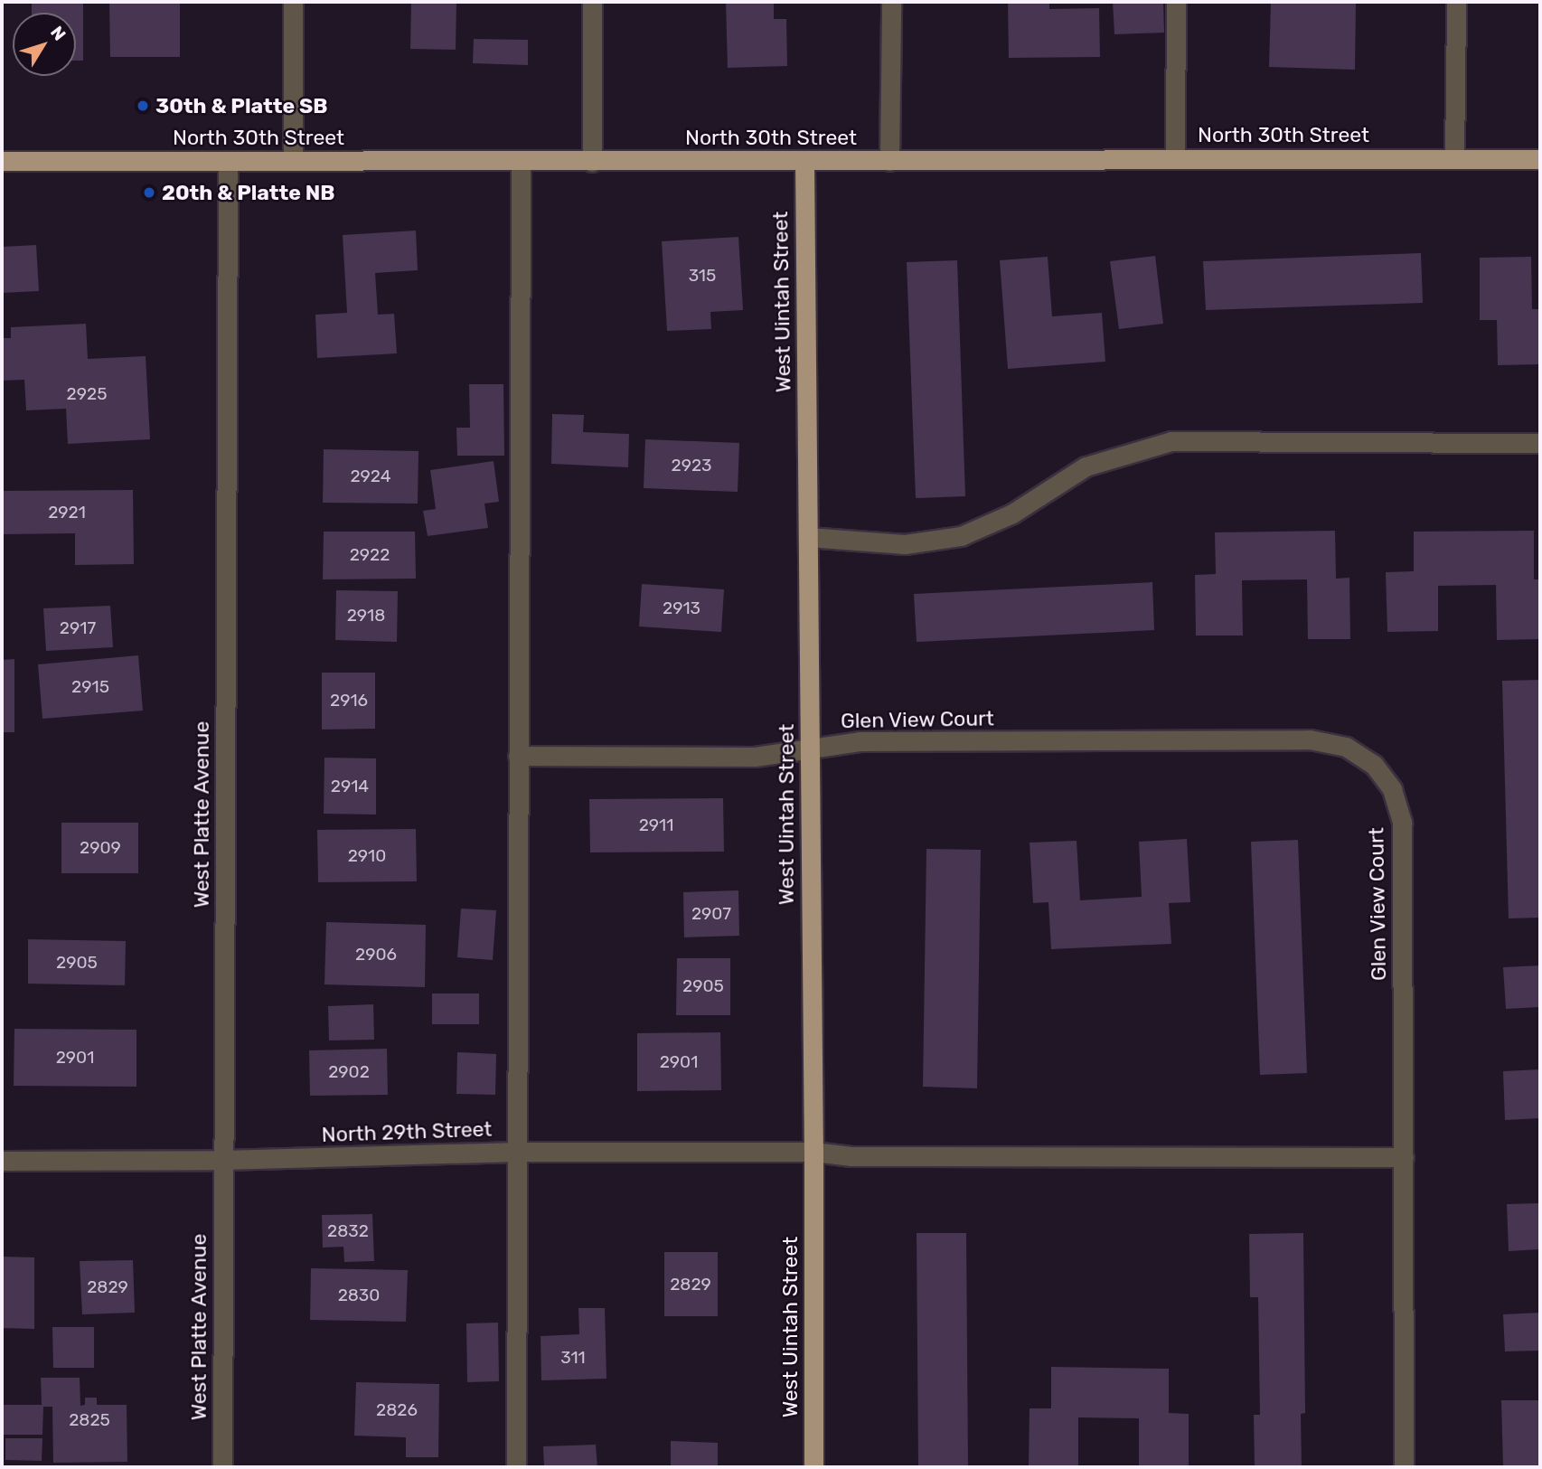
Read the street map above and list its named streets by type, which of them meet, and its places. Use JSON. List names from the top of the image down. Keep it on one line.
{"streets":{"main road":["North 30th Street","West Uintah Street"],"street":["Glen View Court","West Platte Avenue","North 29th Street"]},"crossings":[["North 30th Street","West Uintah Street"],["North 30th Street","West Platte Avenue"],["West Uintah Street","Glen View Court"],["West Uintah Street","North 29th Street"],["Glen View Court","North 29th Street"],["West Platte Avenue","North 29th Street"]],"places":["30th & Platte SB","20th & Platte NB"],"house_numbers":["315","2925","2923","2924","2921","2922","2913","2918","2917","2915","2916","2914","2911","2909","2910","2907","2906","2905","2905","2901","2901","2902","2832","2829","2829","2830","311","2826","2825"],"north":"top right"}
